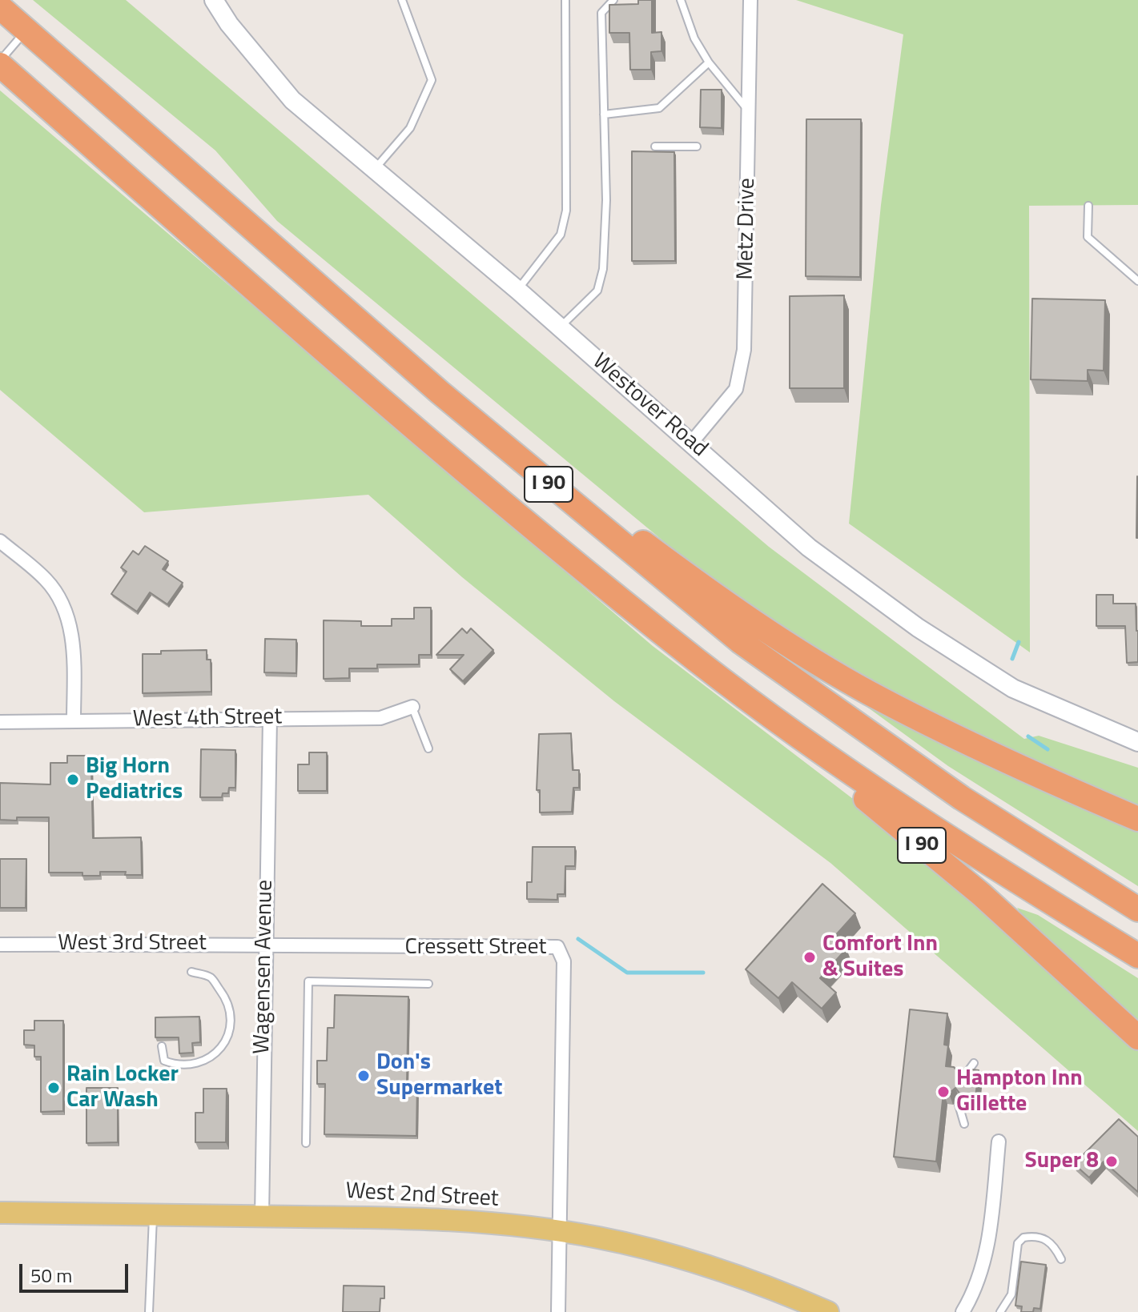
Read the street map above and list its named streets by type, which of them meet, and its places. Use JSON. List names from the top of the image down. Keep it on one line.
{"streets":{"highway":["I 90"],"main road":["West 2nd Street"],"street":["Metz Drive","Westover Road","West 4th Street","West 3rd Street","Cressett Street","Wagensen Avenue"]},"crossings":[["Metz Drive","Westover Road"],["West 4th Street","Wagensen Avenue"],["West 3rd Street","Cressett Street"],["West 3rd Street","Wagensen Avenue"],["Cressett Street","Wagensen Avenue"],["Cressett Street","West 2nd Street"],["Wagensen Avenue","West 2nd Street"]],"places":["Big Horn Pediatrics","Comfort Inn & Suites","Don's Supermarket","Rain Locker Car Wash","Hampton Inn Gillette","Super 8"],"scale_bar":"50 m"}
